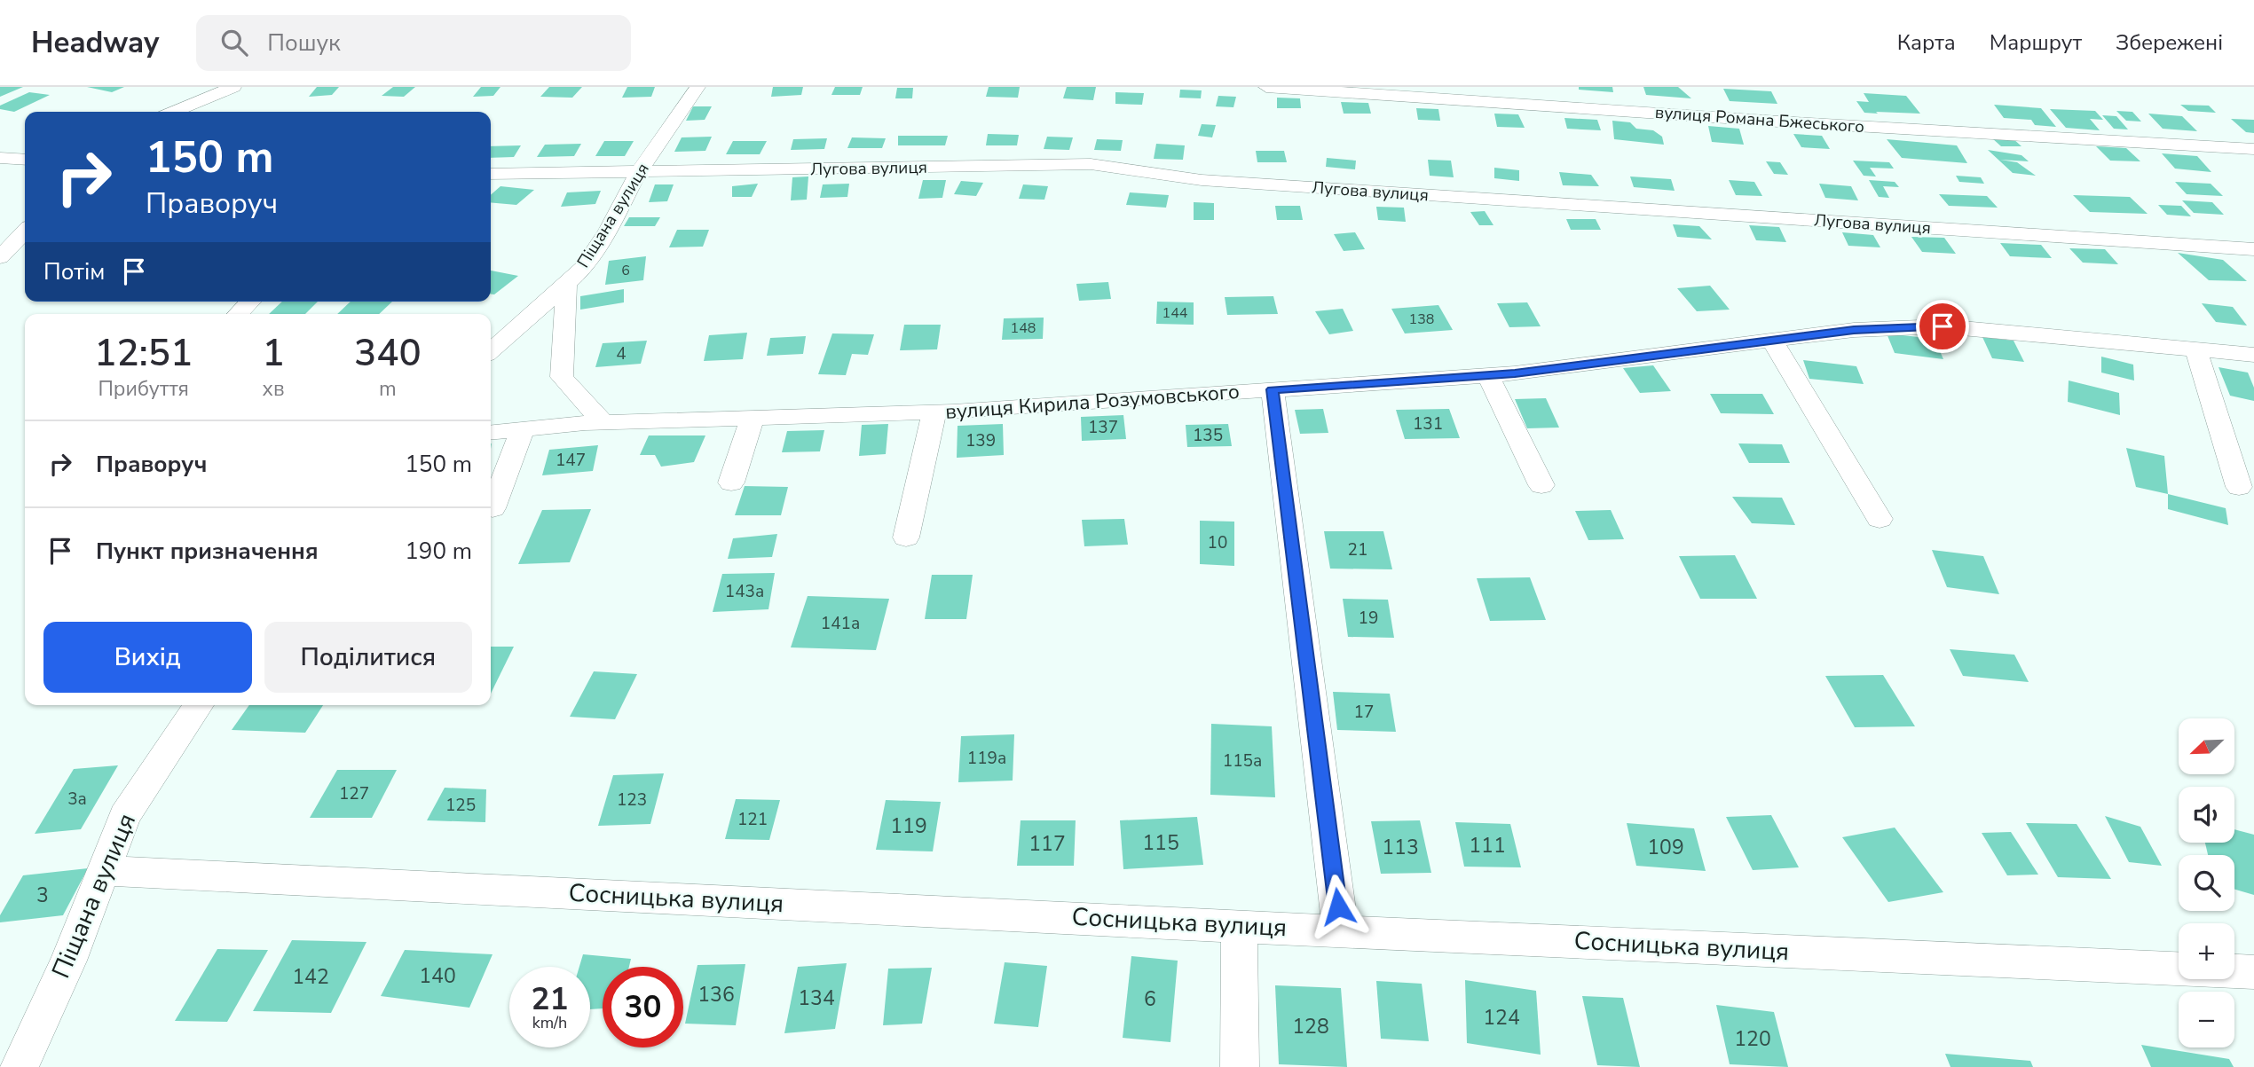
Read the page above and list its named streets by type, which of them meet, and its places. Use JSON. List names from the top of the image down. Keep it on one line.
{"streets":{"street":["вулиця Романа Бжеського","Лугова вулиця","Піщана вулиця","вулиця Кирила Розумовського","Сосницька вулиця"]},"crossings":[["Лугова вулиця","Піщана вулиця"],["Піщана вулиця","Сосницька вулиця"]],"house_numbers":["6","144","138","148","4","131","137","135","139","147","10","21","143а","19","141а","17","119а","115а","127","3а","123","125","121","119","115","117","111","113","109","3","140","142","136","134","6","124","128","120"],"north":"bottom left","page":{"header":"Headway","search":"Пошук","nav":["Карта","Маршрут","Збережені"],"turn":["150 m","Праворуч"],"then":"Потім","eta":["12:51","Прибуття","1","хв","340","m"],"list":[{"name":"Праворуч","value":"150 m"},{"name":"Пункт призначення","value":"190 m"}],"buttons":["Вихід","Поділитися"],"map_buttons":["+","−"],"speed":"21 km/h","limit":"30"}}
